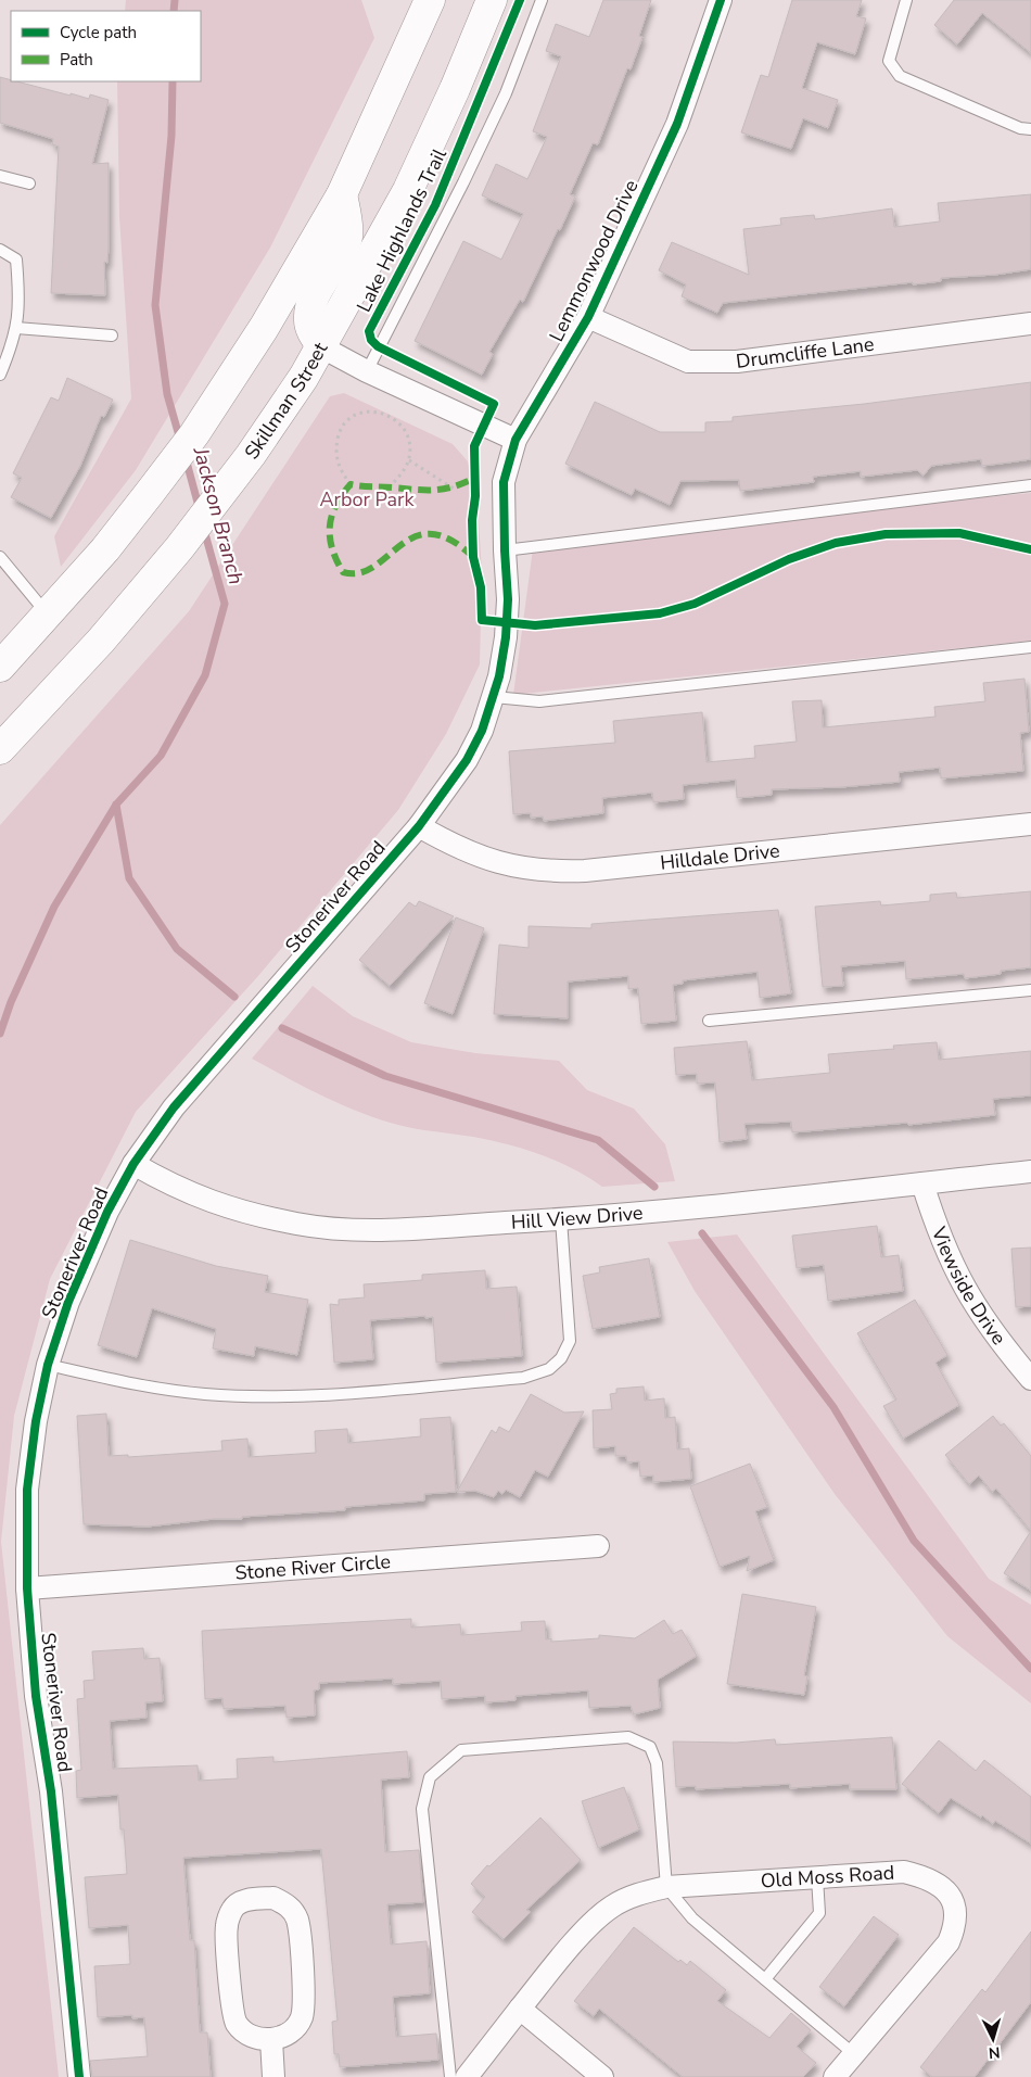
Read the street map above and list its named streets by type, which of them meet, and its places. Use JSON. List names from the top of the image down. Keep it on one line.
{"streets":{"main road":["Skillman Street"],"street":["Lemmonwood Drive","Drumcliffe Lane","Hilldale Drive","Stoneriver Road","Hill View Drive","Viewside Drive","Stone River Circle","Old Moss Road"],"cycle path":["Lake Highlands Trail"]},"crossings":[["Lemmonwood Drive","Drumcliffe Lane"],["Lemmonwood Drive","Stoneriver Road"],["Hilldale Drive","Stoneriver Road"],["Stoneriver Road","Hill View Drive"],["Stoneriver Road","Stone River Circle"],["Hill View Drive","Viewside Drive"]],"water":["Jackson Branch"],"parks":["Arbor Park"],"legend":["Cycle path","Path"],"north":"bottom"}
